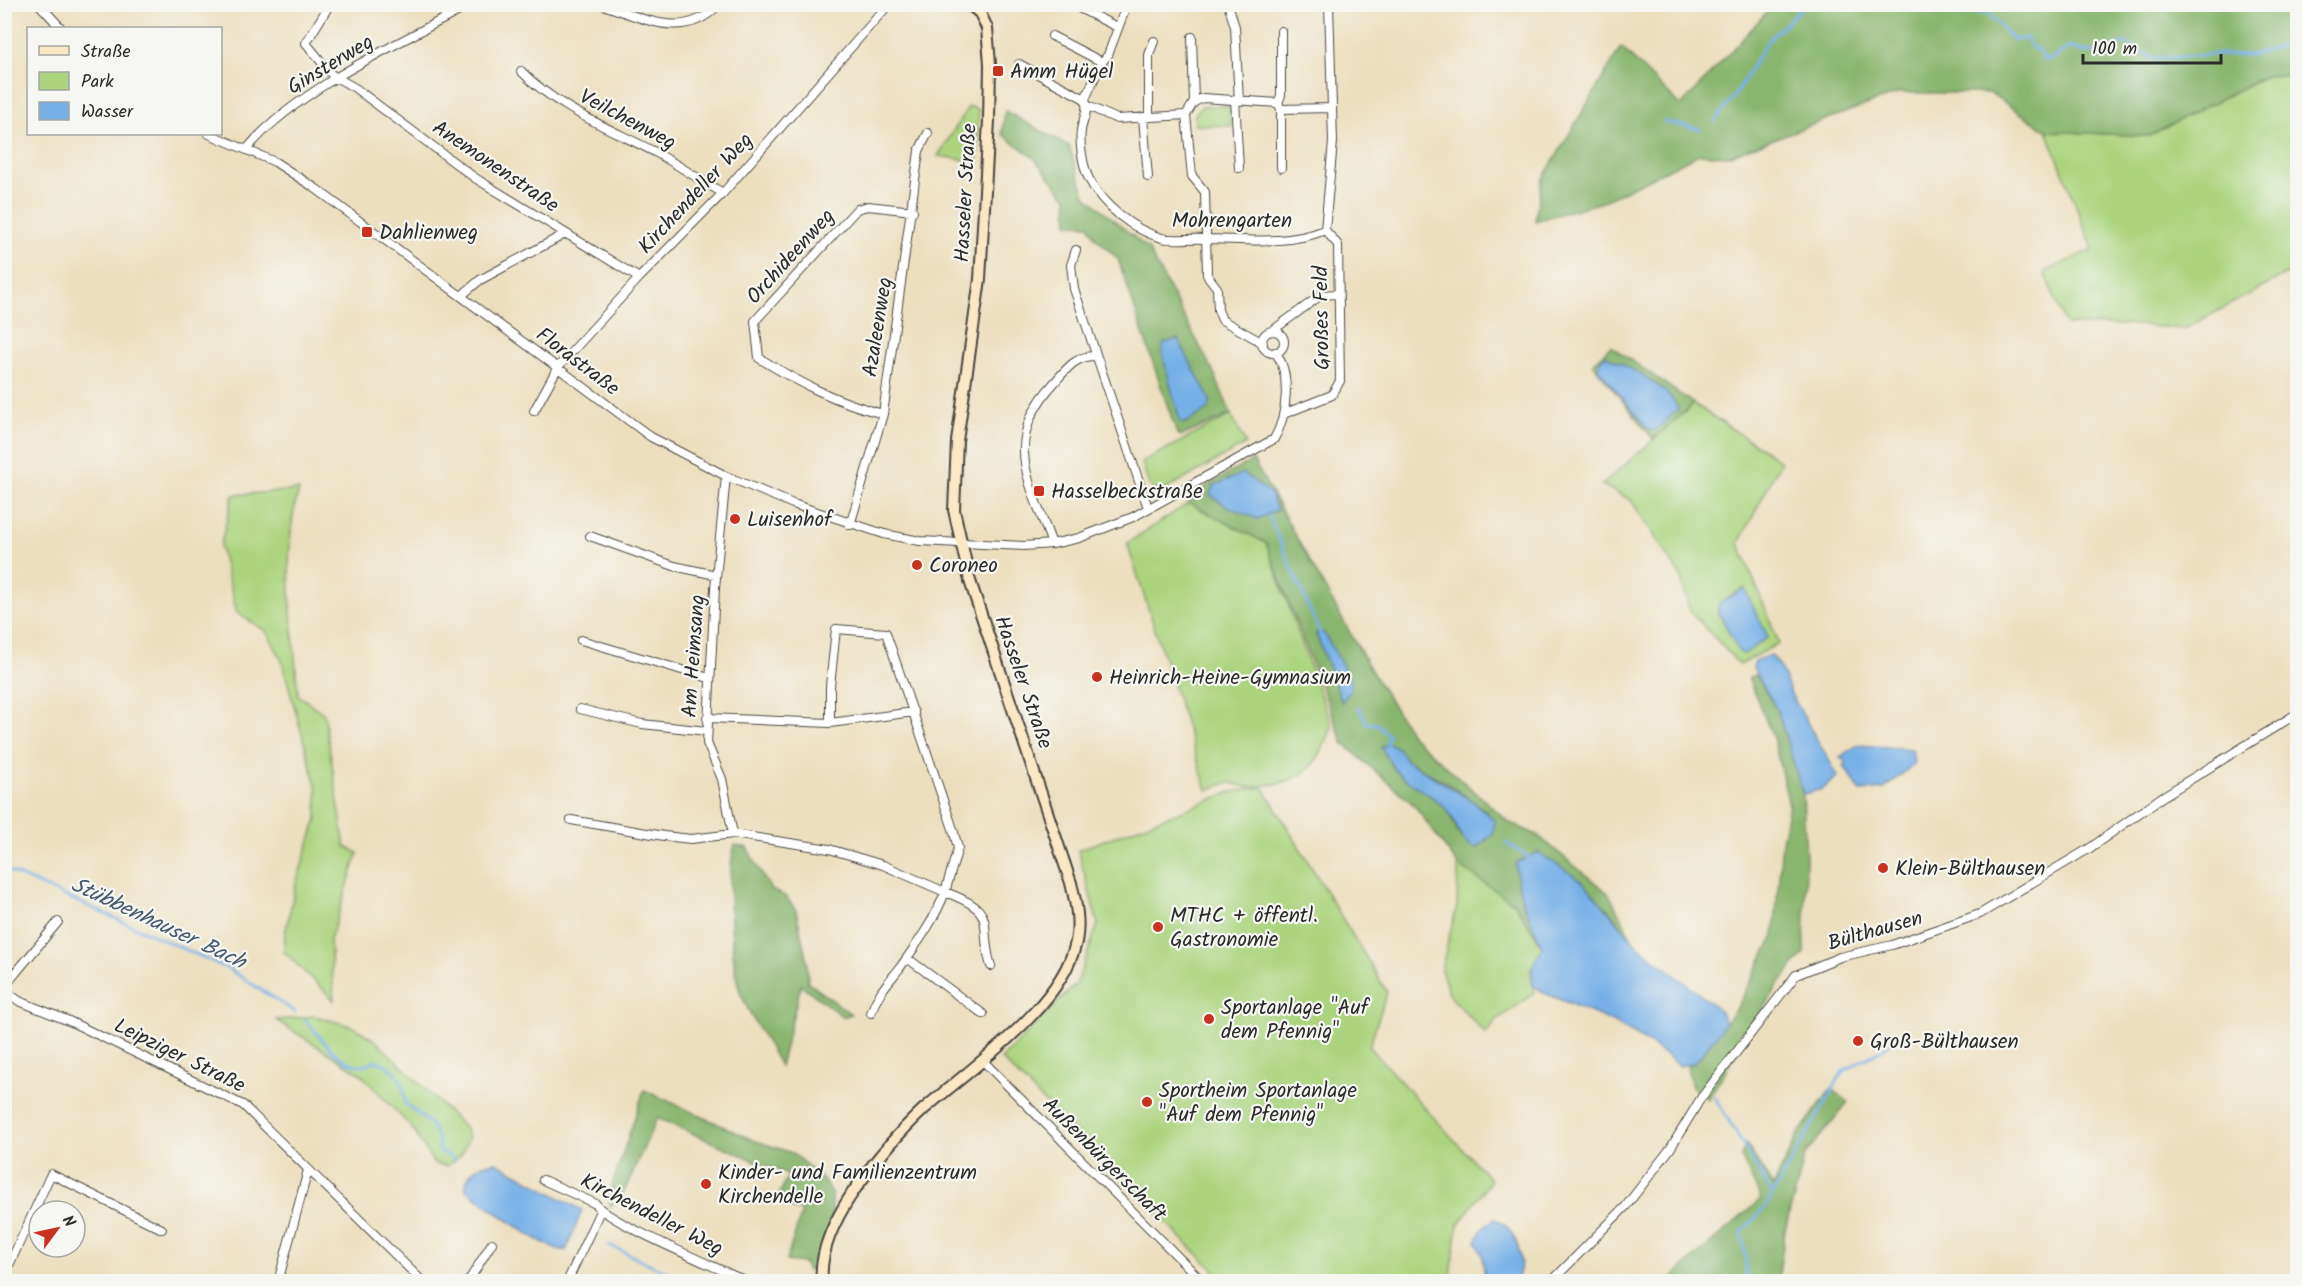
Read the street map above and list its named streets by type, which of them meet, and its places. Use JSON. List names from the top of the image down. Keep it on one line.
{"streets":{"main road":["Hasseler Straße"],"street":["Ginsterweg","Veilchenweg","Anemonenstraße","Kirchendeller Weg","Mohrengarten","Orchideenweg","Großes Feld","Azaleenweg","Florastraße","Am Heimsang","Bülthausen","Leipziger Straße","Außenbürgerschaft"]},"crossings":[["Ginsterweg","Anemonenstraße"],["Ginsterweg","Florastraße"],["Veilchenweg","Kirchendeller Weg"],["Anemonenstraße","Kirchendeller Weg"],["Kirchendeller Weg","Florastraße"],["Hasseler Straße","Florastraße"],["Hasseler Straße","Außenbürgerschaft"],["Mohrengarten","Großes Feld"],["Orchideenweg","Azaleenweg"],["Azaleenweg","Florastraße"],["Florastraße","Am Heimsang"]],"water":["Stübbenhauser Bach"],"places":{"transit":["Amm Hügel","Dahlienweg","Hasselbeckstraße"],"other":["Luisenhof","Coroneo","Heinrich-Heine-Gymnasium","Klein-Bülthausen","MTHC + öffentl. Gastronomie","Sportanlage \"Auf dem Pfennig\"","Groß-Bülthausen","Sportheim Sportanlage \"Auf dem Pfennig\"","Kinder- und Familienzentrum Kirchendelle"]},"legend":["Straße","Park","Wasser"],"scale_bar":"100 m","north":"top right"}
